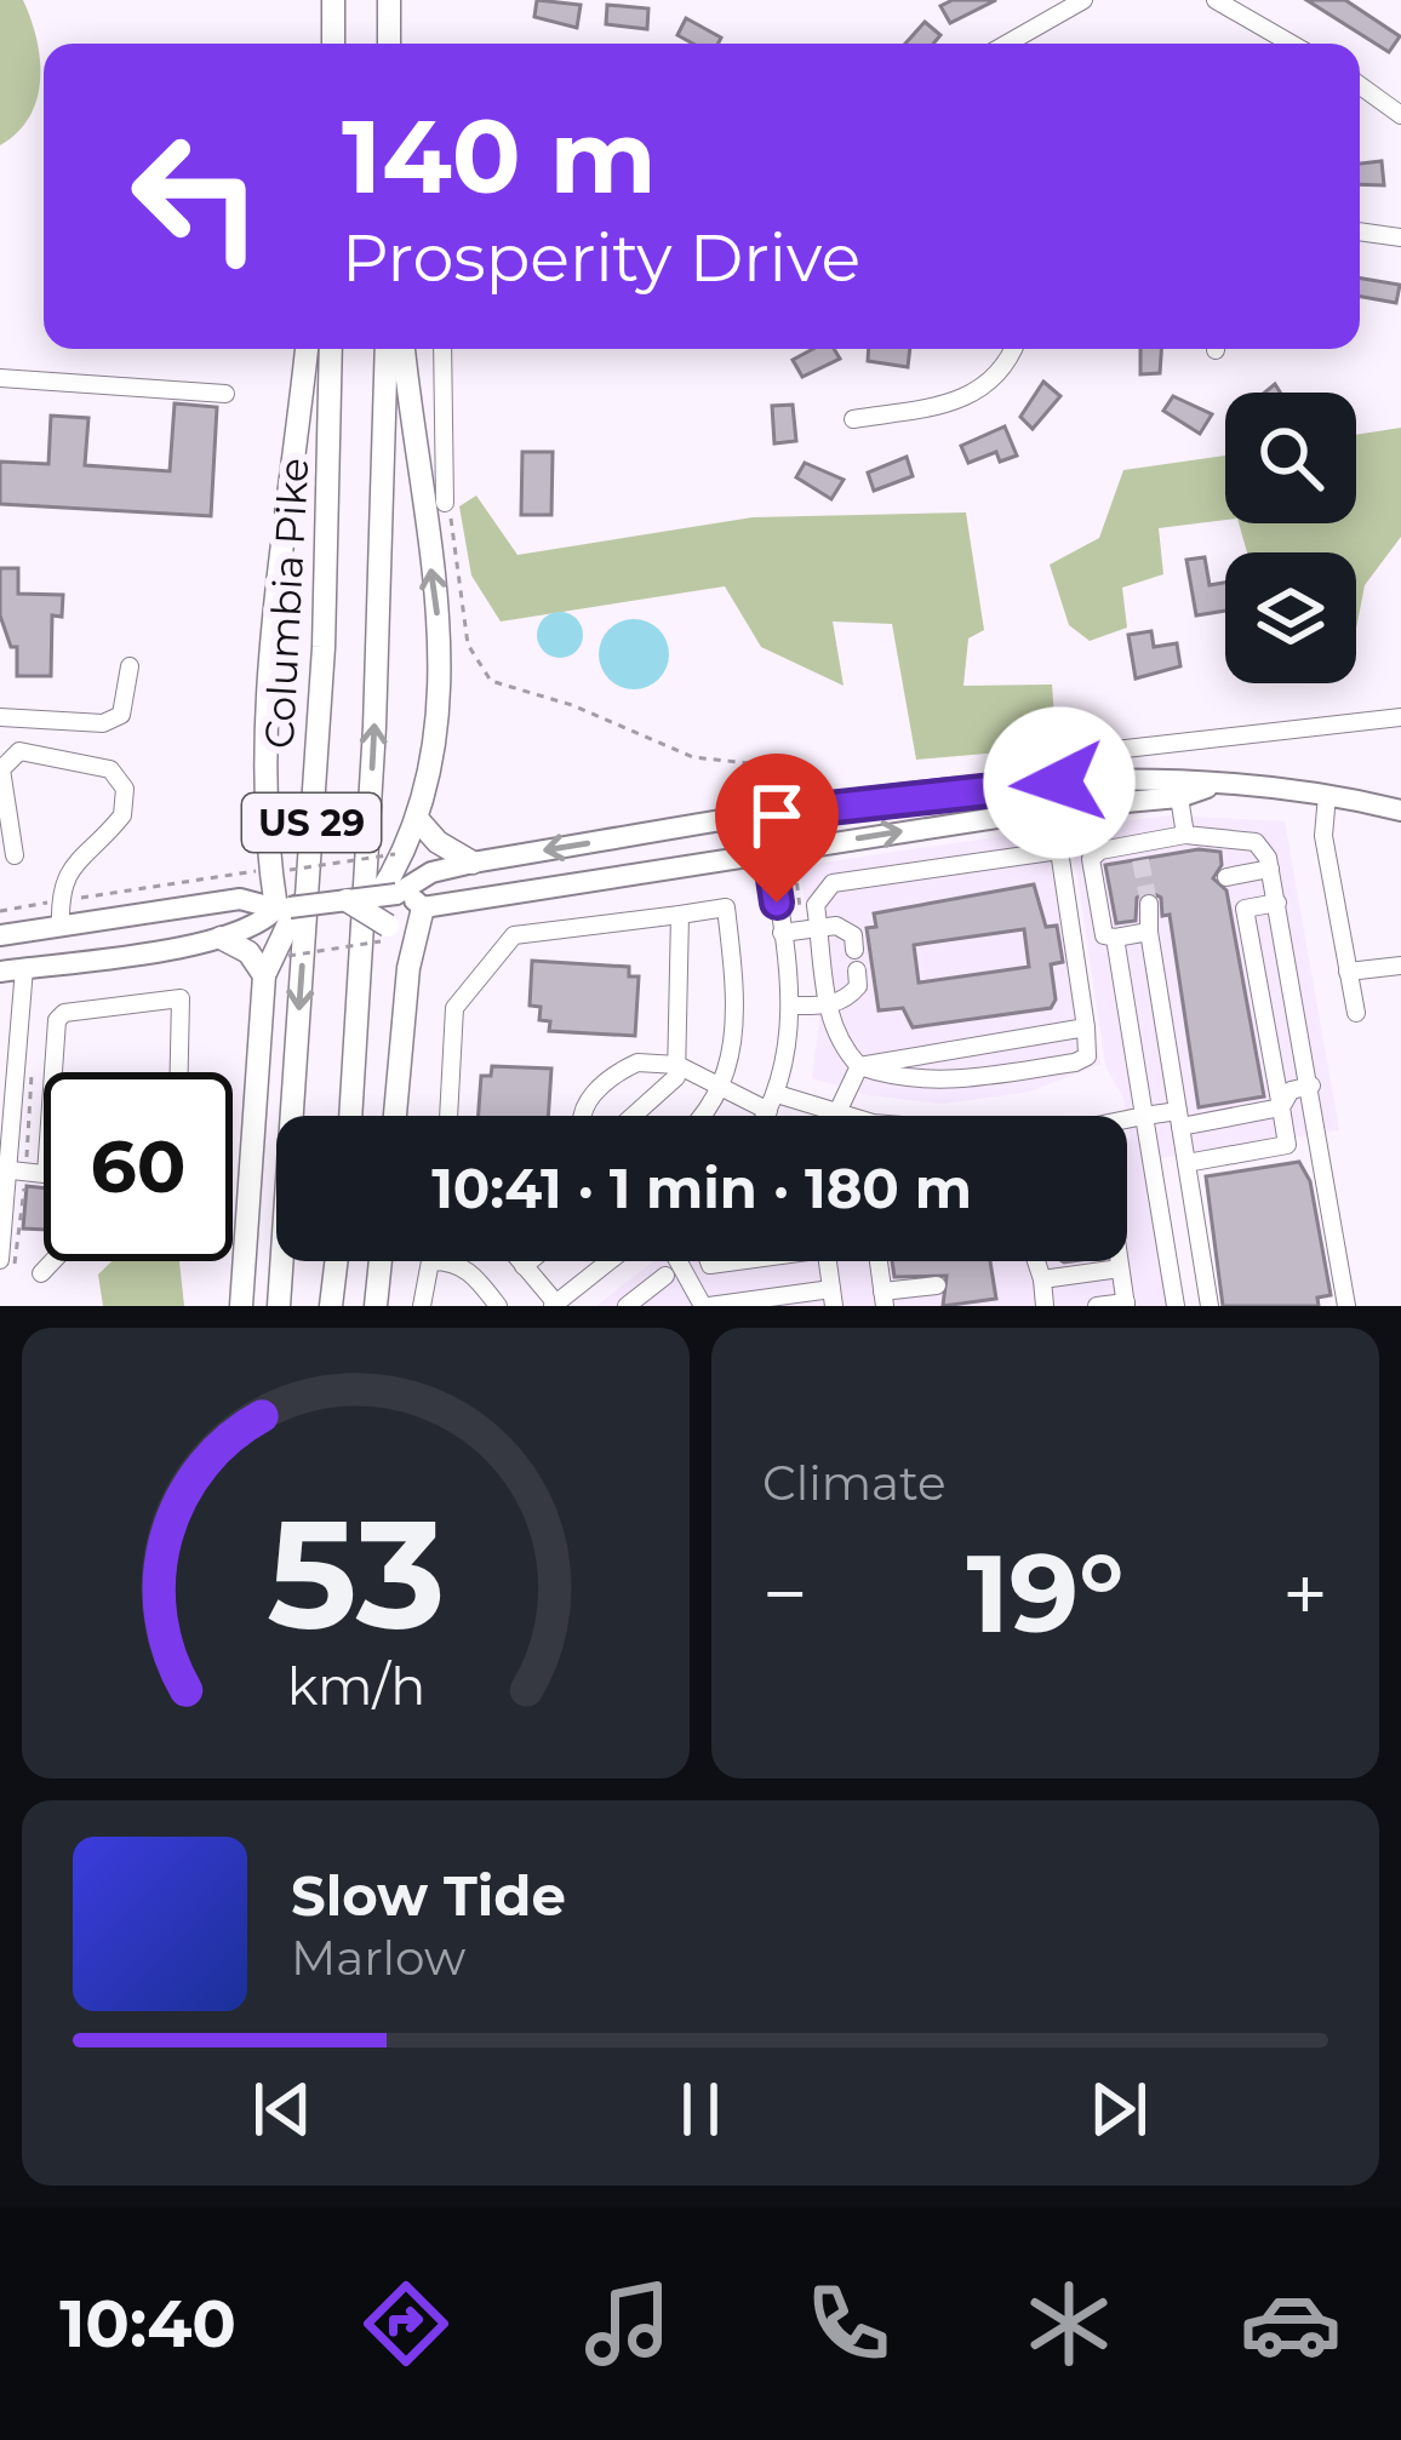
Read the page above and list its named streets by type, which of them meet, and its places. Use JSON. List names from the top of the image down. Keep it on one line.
{"streets":{"highway":["Columbia Pike","US 29"]},"page":{"turn":["140 m","Prosperity Drive"],"limit":"60","trip":"10:41 · 1 min · 180 m","tile":"Climate","heat":["−","19°","+"],"song":["Slow Tide","Marlow"],"tabs":"10:40","gauge":["53","km/h"]}}
